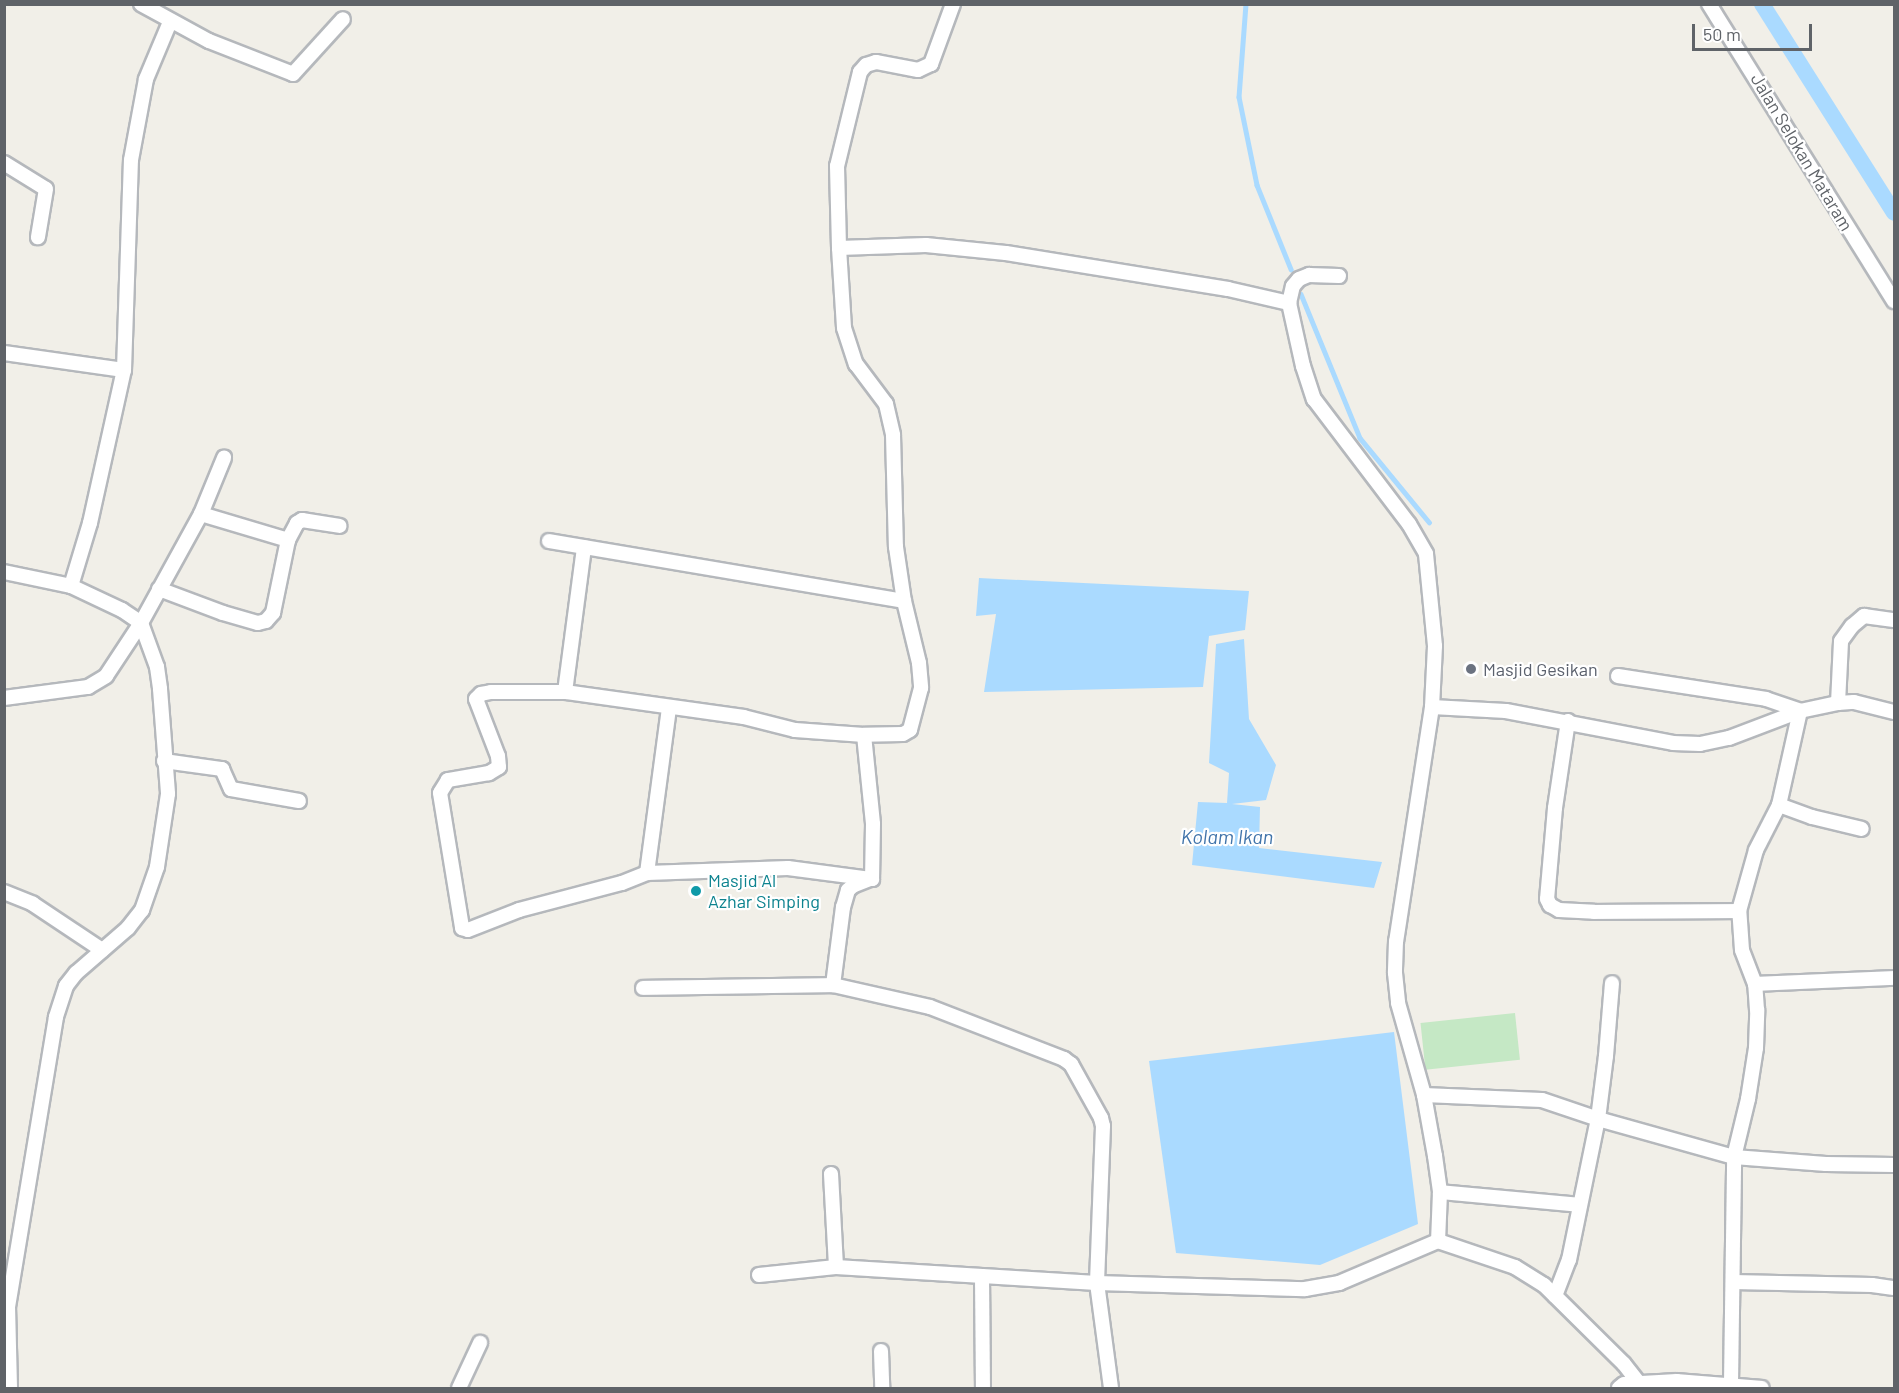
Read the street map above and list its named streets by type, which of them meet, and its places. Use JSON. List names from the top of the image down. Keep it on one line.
{"streets":{"street":["Jalan Selokan Mataram"]},"water":["Kolam Ikan"],"places":["Masjid Gesikan","Masjid Al Azhar Simping"],"scale_bar":"50 m"}
